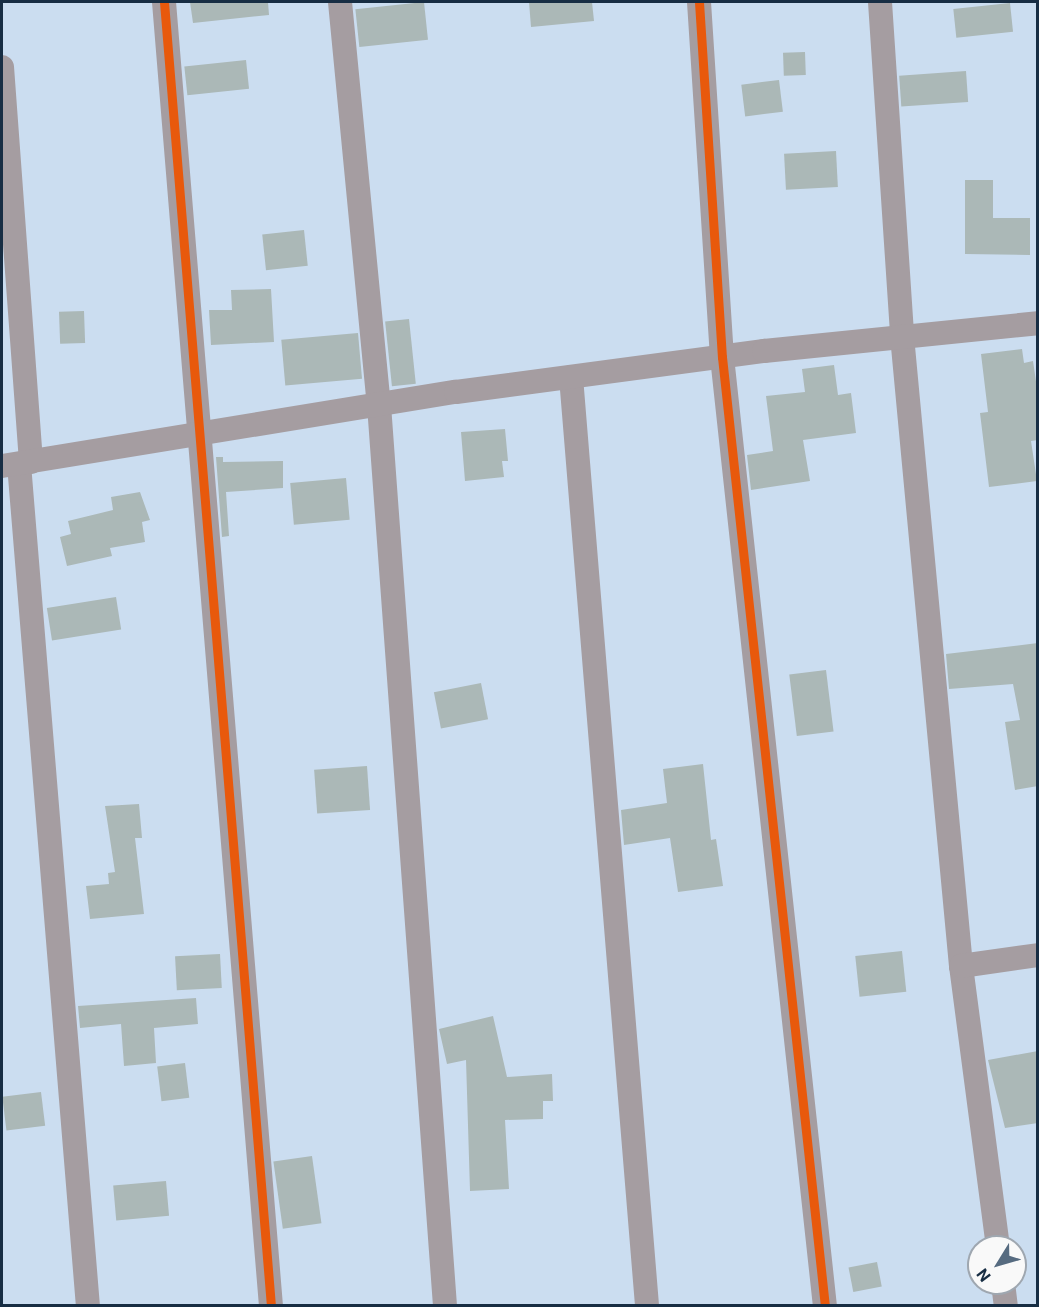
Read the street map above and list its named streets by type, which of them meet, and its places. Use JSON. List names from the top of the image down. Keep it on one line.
{"north":"bottom left"}
